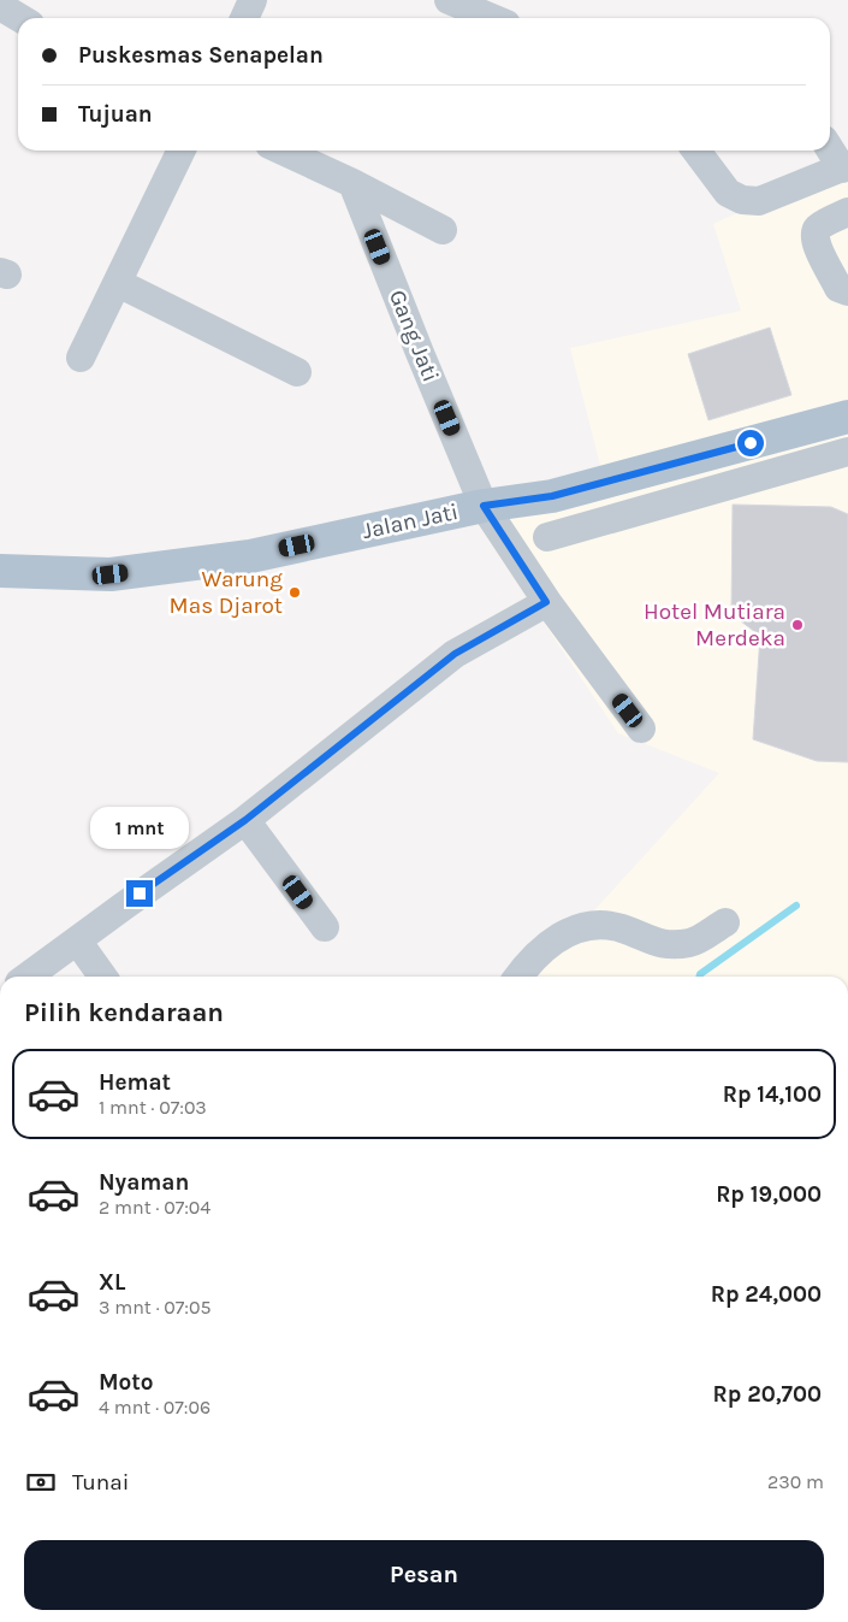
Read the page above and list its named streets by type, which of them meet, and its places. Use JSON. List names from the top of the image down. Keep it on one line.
{"streets":{"main road":["Jalan Jati"],"street":["Gang Jati"]},"crossings":[["Gang Jati","Jalan Jati"]],"places":["Warung Mas Djarot","Hotel Mutiara Merdeka"],"page":{"banner":["Puskesmas Senapelan","Tujuan"],"bubble":"1 mnt","heading":"Pilih kendaraan","list":[{"name":"Hemat","note":"1 mnt · 07:03","value":"Rp 14,100"},{"name":"Nyaman","note":"2 mnt · 07:04","value":"Rp 19,000"},{"name":"XL","note":"3 mnt · 07:05","value":"Rp 24,000"},{"name":"Moto","note":"4 mnt · 07:06","value":"Rp 20,700"}],"pay":["Tunai","230 m"],"buttons":"Pesan"}}
